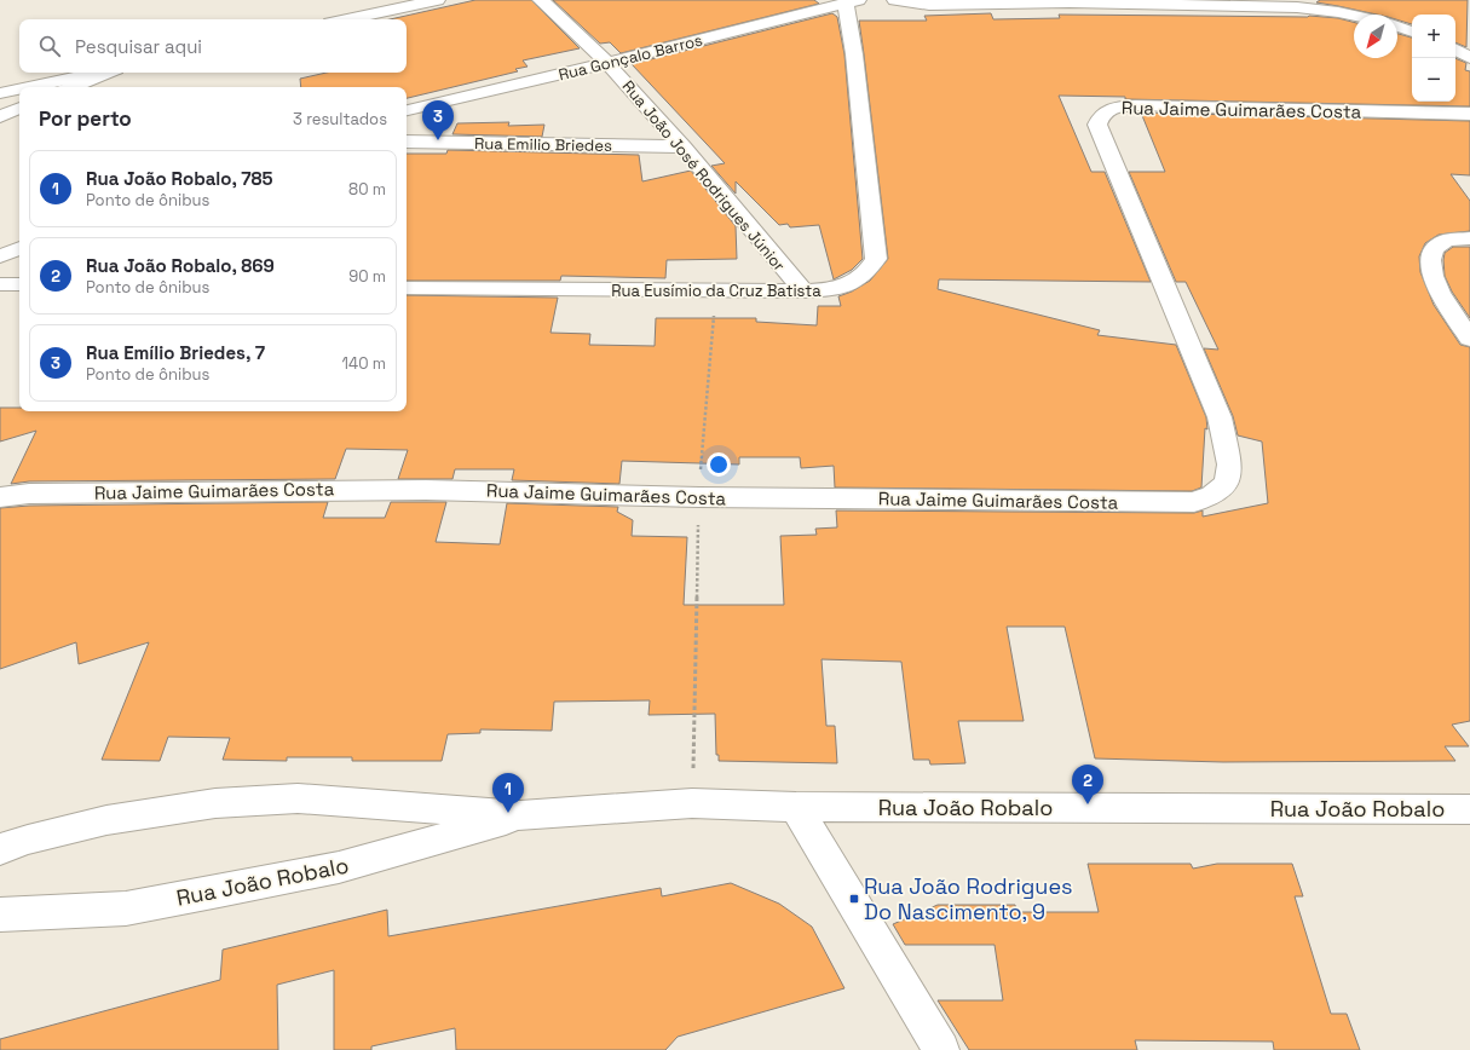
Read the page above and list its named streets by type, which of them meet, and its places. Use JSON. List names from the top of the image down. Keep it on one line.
{"streets":{"street":["Rua Gonçalo Barros","Rua Jaime Guimarães Costa","Rua Emilio Briedes","Rua João José Rodrigues Júnior","Rua Eusímio da Cruz Batista","Rua João Robalo"]},"crossings":[["Rua Gonçalo Barros","Rua João José Rodrigues Júnior"],["Rua Gonçalo Barros","Rua Eusímio da Cruz Batista"],["Rua Emilio Briedes","Rua João José Rodrigues Júnior"],["Rua João José Rodrigues Júnior","Rua Eusímio da Cruz Batista"]],"places":{"transit":["Rua João Rodrigues Do Nascimento, 9"]},"north":"bottom left","page":{"map_buttons":["+","−"],"search":"Pesquisar aqui","heading":["Por perto","3 resultados"],"pins":["3","2","1"],"list":[{"mark":"1","name":"Rua João Robalo, 785","note":"Ponto de ônibus","value":"80 m"},{"mark":"2","name":"Rua João Robalo, 869","note":"Ponto de ônibus","value":"90 m"},{"mark":"3","name":"Rua Emílio Briedes, 7","note":"Ponto de ônibus","value":"140 m"}]}}
